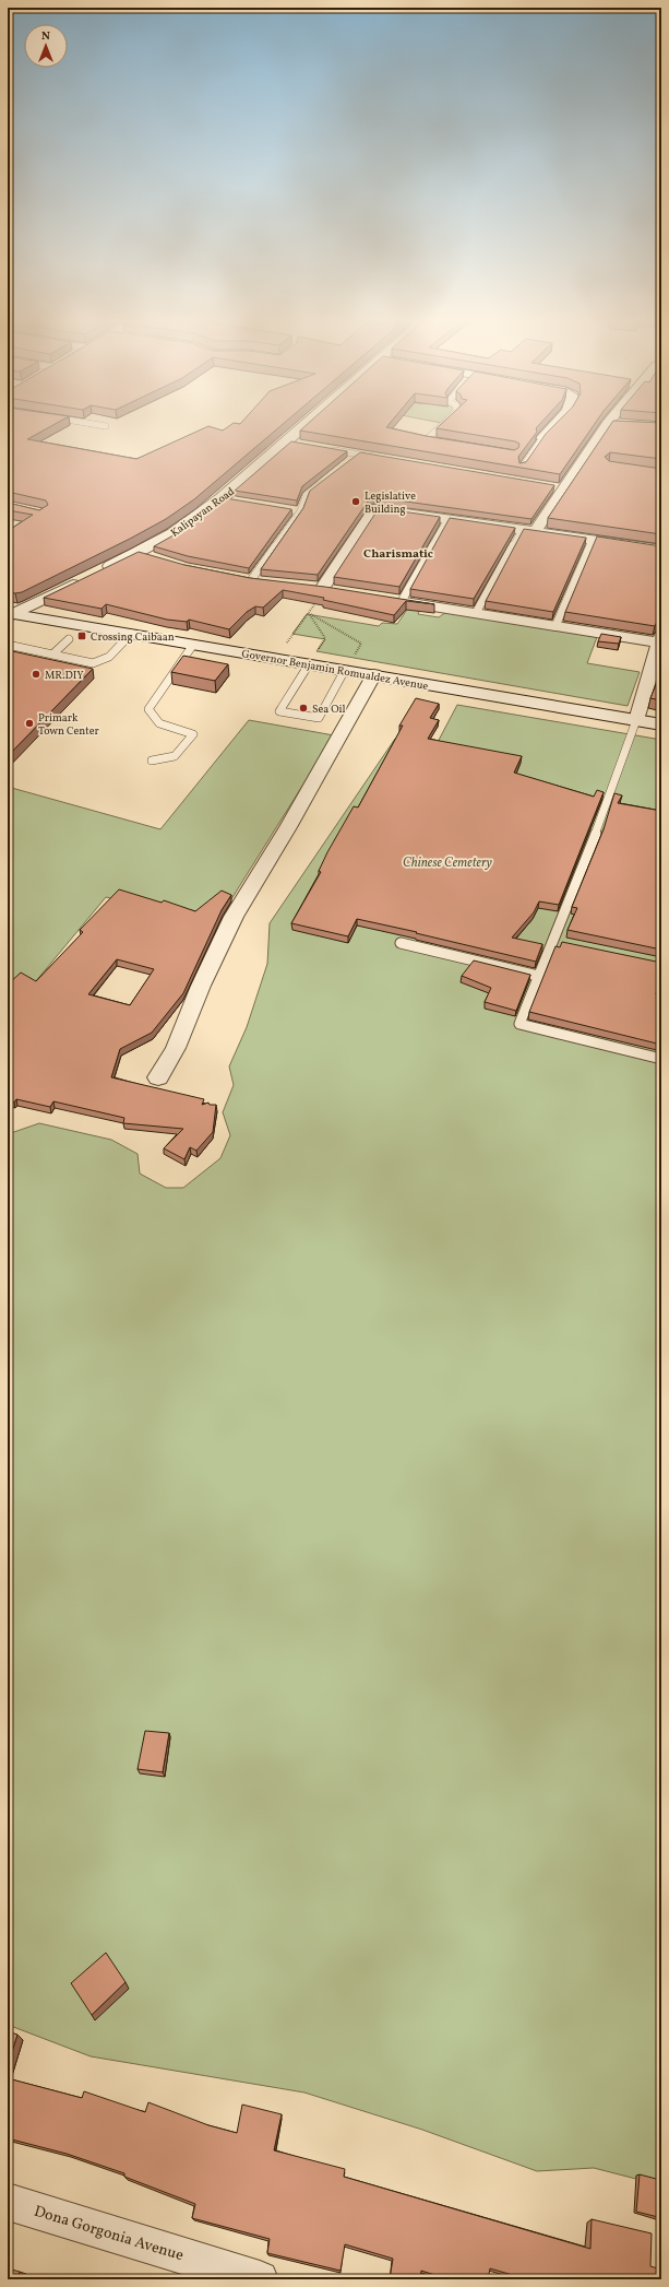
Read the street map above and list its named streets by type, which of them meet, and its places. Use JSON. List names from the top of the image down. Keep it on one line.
{"streets":{"street":["Kalipayan Road","Governor Benjamin Romualdez Avenue","Dona Gorgonia Avenue"]},"districts":["Charismatic"],"parks":["Chinese Cemetery"],"places":{"other":["Legislative Building","MR.DIY","Sea Oil","Primark Town Center"],"transit":["Crossing Caibaan"]},"north":"top"}
